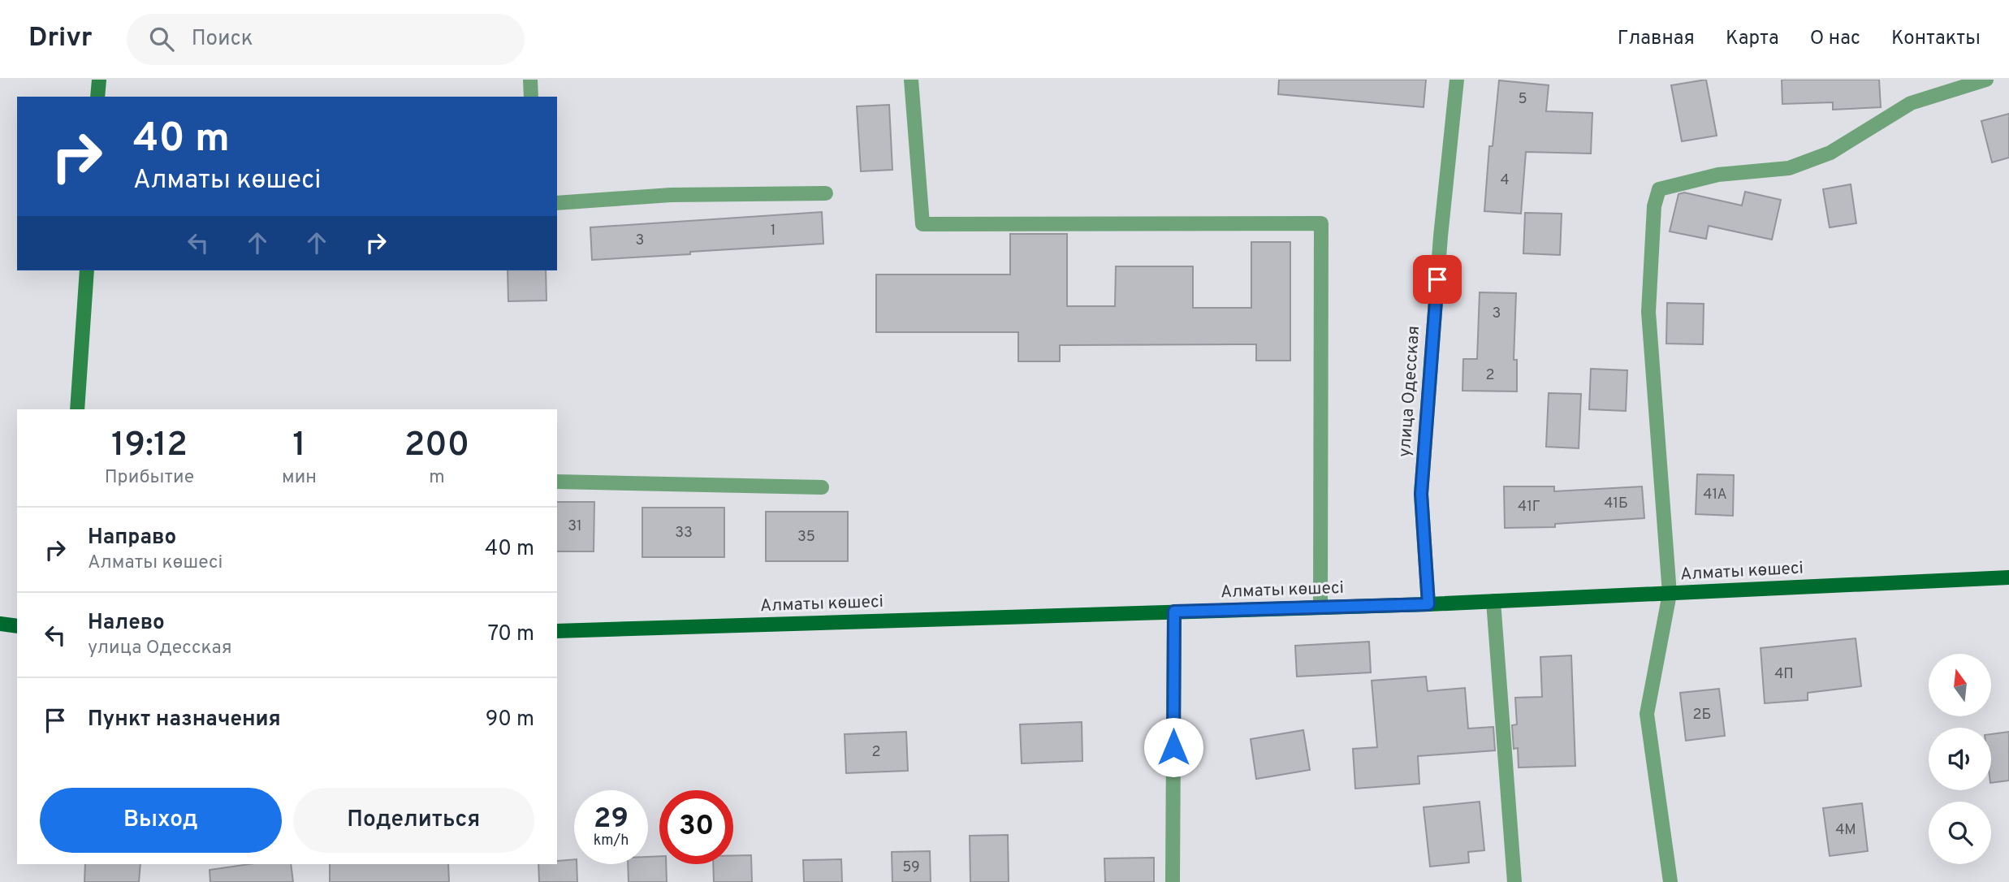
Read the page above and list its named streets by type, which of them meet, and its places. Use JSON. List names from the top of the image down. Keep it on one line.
{"streets":{"main road":["Алматы көшесі"],"street":["улица Одесская"]},"crossings":[["улица Одесская","Алматы көшесі"]],"house_numbers":["5","4","1","3","3","2","41А","41Б","41Г","31","33","35","4П","2Б","2","4М","59"],"north":"top","page":{"header":"Drivr","search":"Поиск","nav":["Главная","Карта","О нас","Контакты"],"turn":["40 m","Алматы көшесі"],"eta":["19:12","Прибытие","1","мин","200","m"],"list":[{"name":"Направо","note":"Алматы көшесі","value":"40 m"},{"name":"Налево","note":"улица Одесская","value":"70 m"},{"name":"Пункт назначения","value":"90 m"}],"buttons":["Выход","Поделиться"],"speed":"29 km/h","limit":"30"}}
